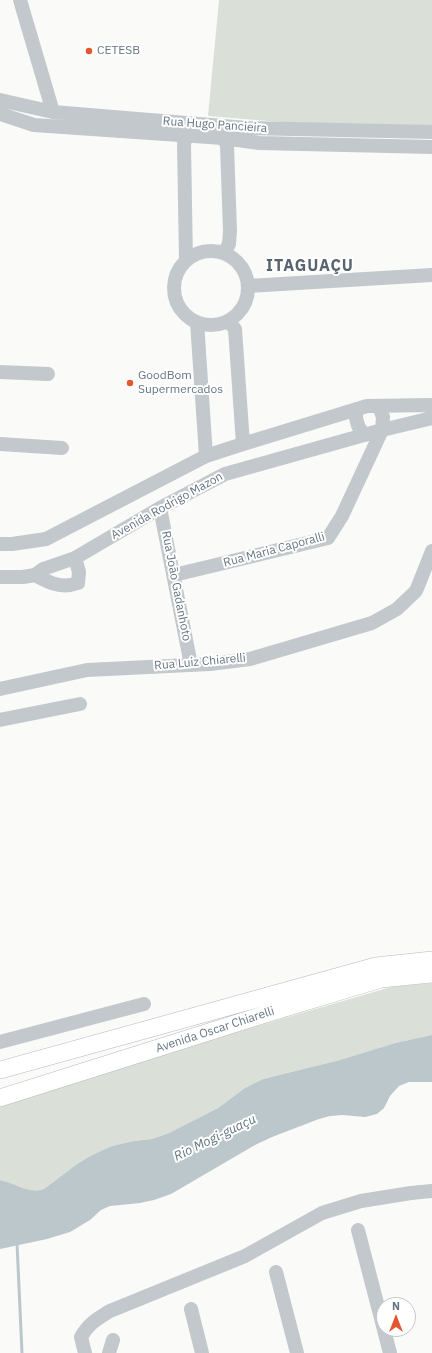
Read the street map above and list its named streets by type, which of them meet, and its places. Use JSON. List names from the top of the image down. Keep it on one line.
{"streets":{"main road":["Avenida Oscar Chiarelli"],"street":["Rua Hugo Pancieira","Avenida Rodrigo Mazon","Rua Maria Caporalli","Rua João Gadanhoto","Rua Luiz Chiarelli"]},"crossings":[["Avenida Rodrigo Mazon","Rua Maria Caporalli"],["Avenida Rodrigo Mazon","Rua João Gadanhoto"],["Rua Maria Caporalli","Rua João Gadanhoto"],["Rua João Gadanhoto","Rua Luiz Chiarelli"]],"districts":["ITAGUAÇU"],"water":["Rio Mogi-guaçu"],"places":["CETESB","GoodBom Supermercados"],"north":"top"}
